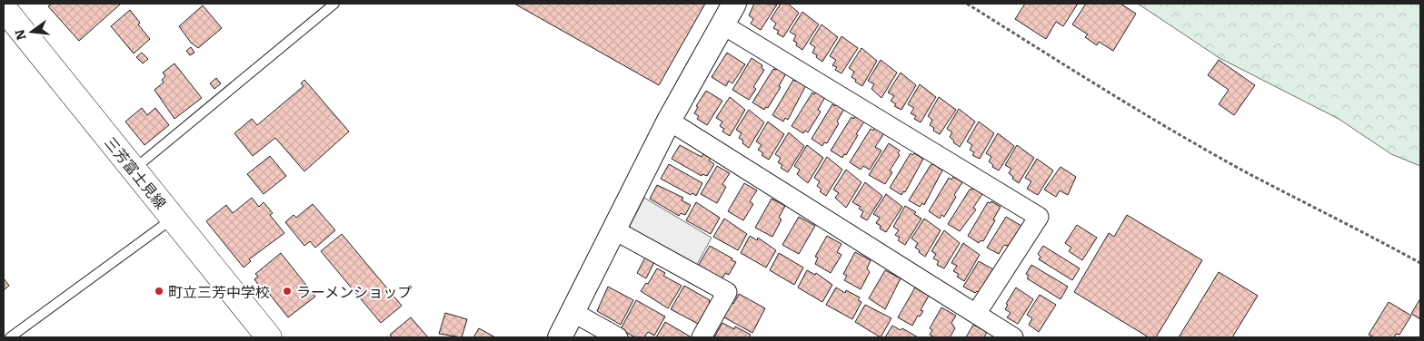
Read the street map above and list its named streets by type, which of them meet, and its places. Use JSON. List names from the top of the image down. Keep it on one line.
{"streets":{"main road":["三芳富士見線"]},"places":["町立三芳中学校","ラーメンショップ"],"north":"left"}
